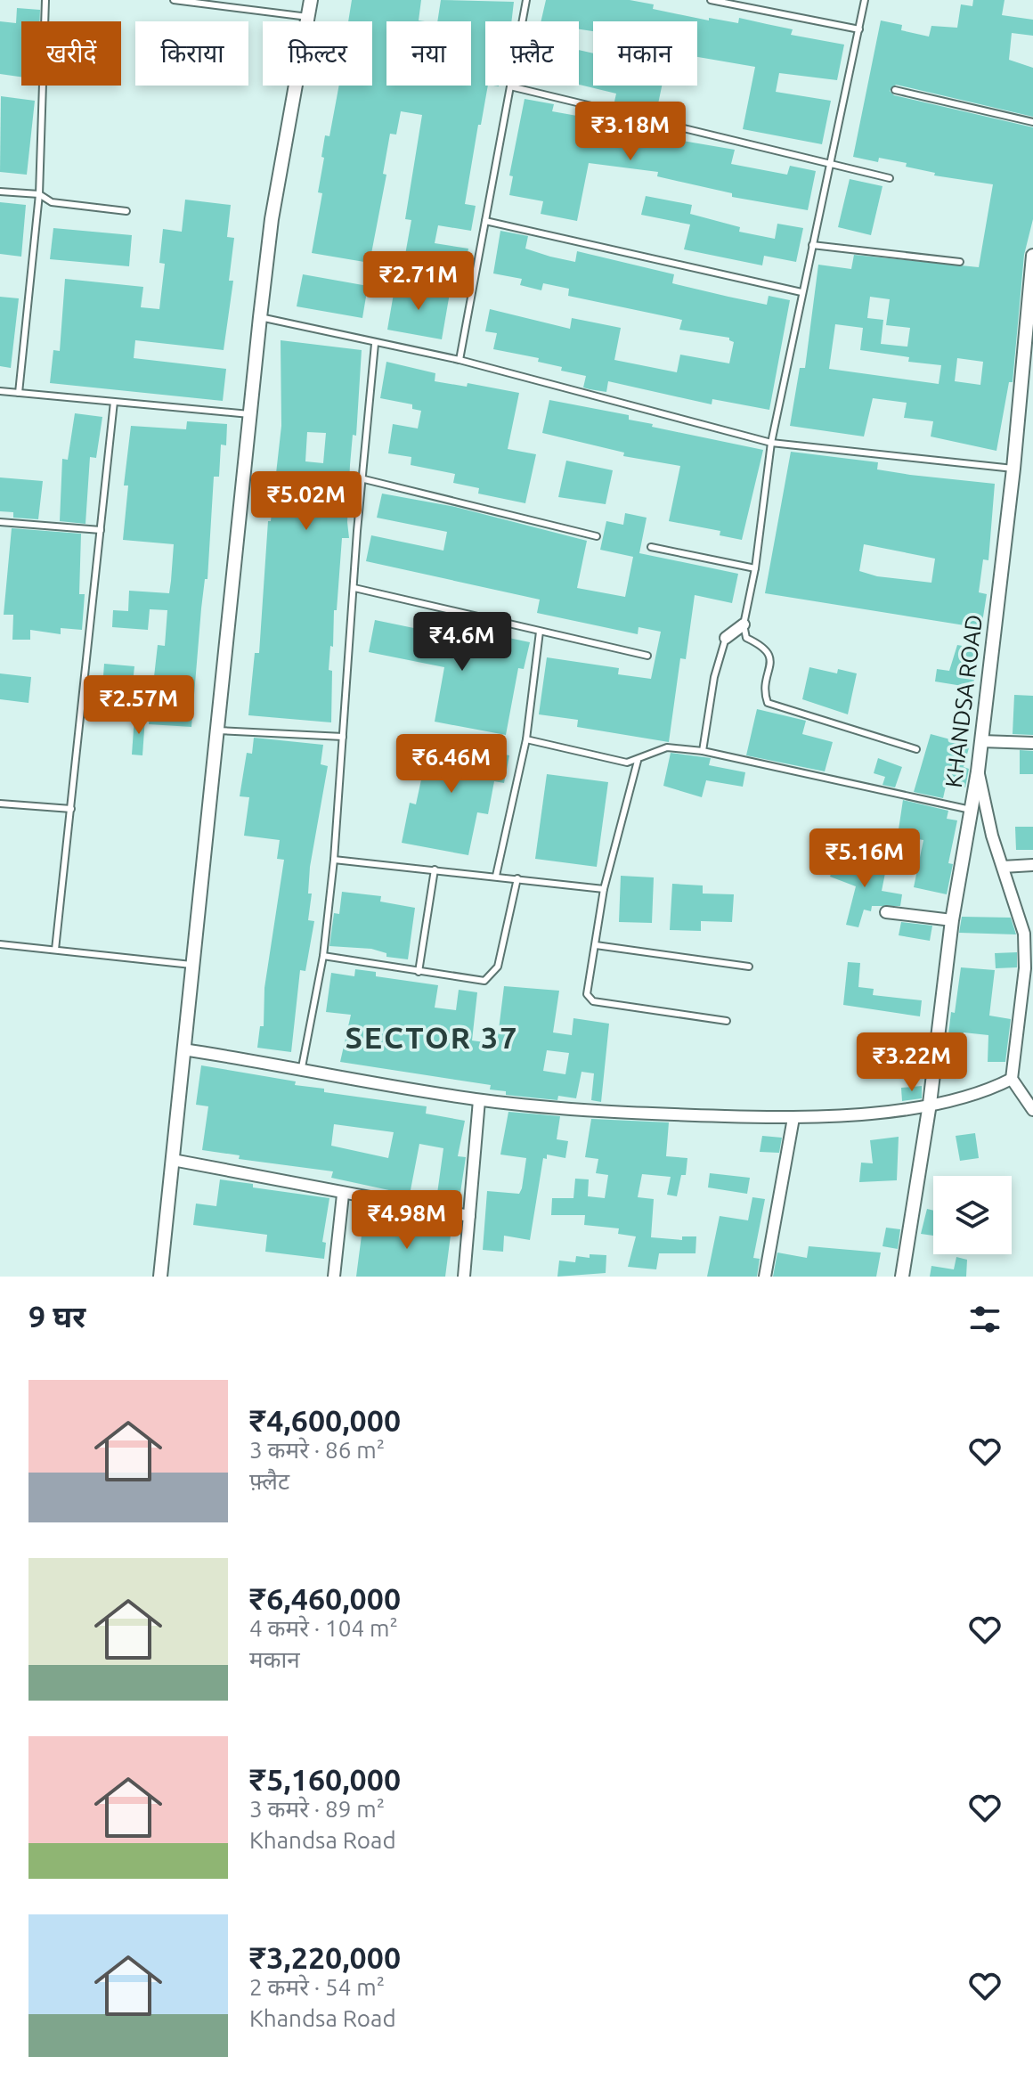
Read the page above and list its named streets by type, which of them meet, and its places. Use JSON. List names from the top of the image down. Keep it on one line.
{"streets":{"street":["KHANDSA ROAD"]},"districts":["SECTOR 37"],"page":{"chip":["खरीदें","किराया","फ़िल्टर","नया","फ़्लैट","मकान"],"price":["₹3.18M","₹2.71M","₹5.02M","₹4.6M","₹2.57M","₹6.46M","₹5.16M","₹3.22M","₹4.98M"],"heading":"9 घर","list":[{"name":"₹4,600,000","note":"3 कमरे · 86 m² · फ़्लैट"},{"name":"₹6,460,000","note":"4 कमरे · 104 m² · मकान"},{"name":"₹5,160,000","note":"3 कमरे · 89 m² · Khandsa Road"},{"name":"₹3,220,000","note":"2 कमरे · 54 m² · Khandsa Road"}]}}
